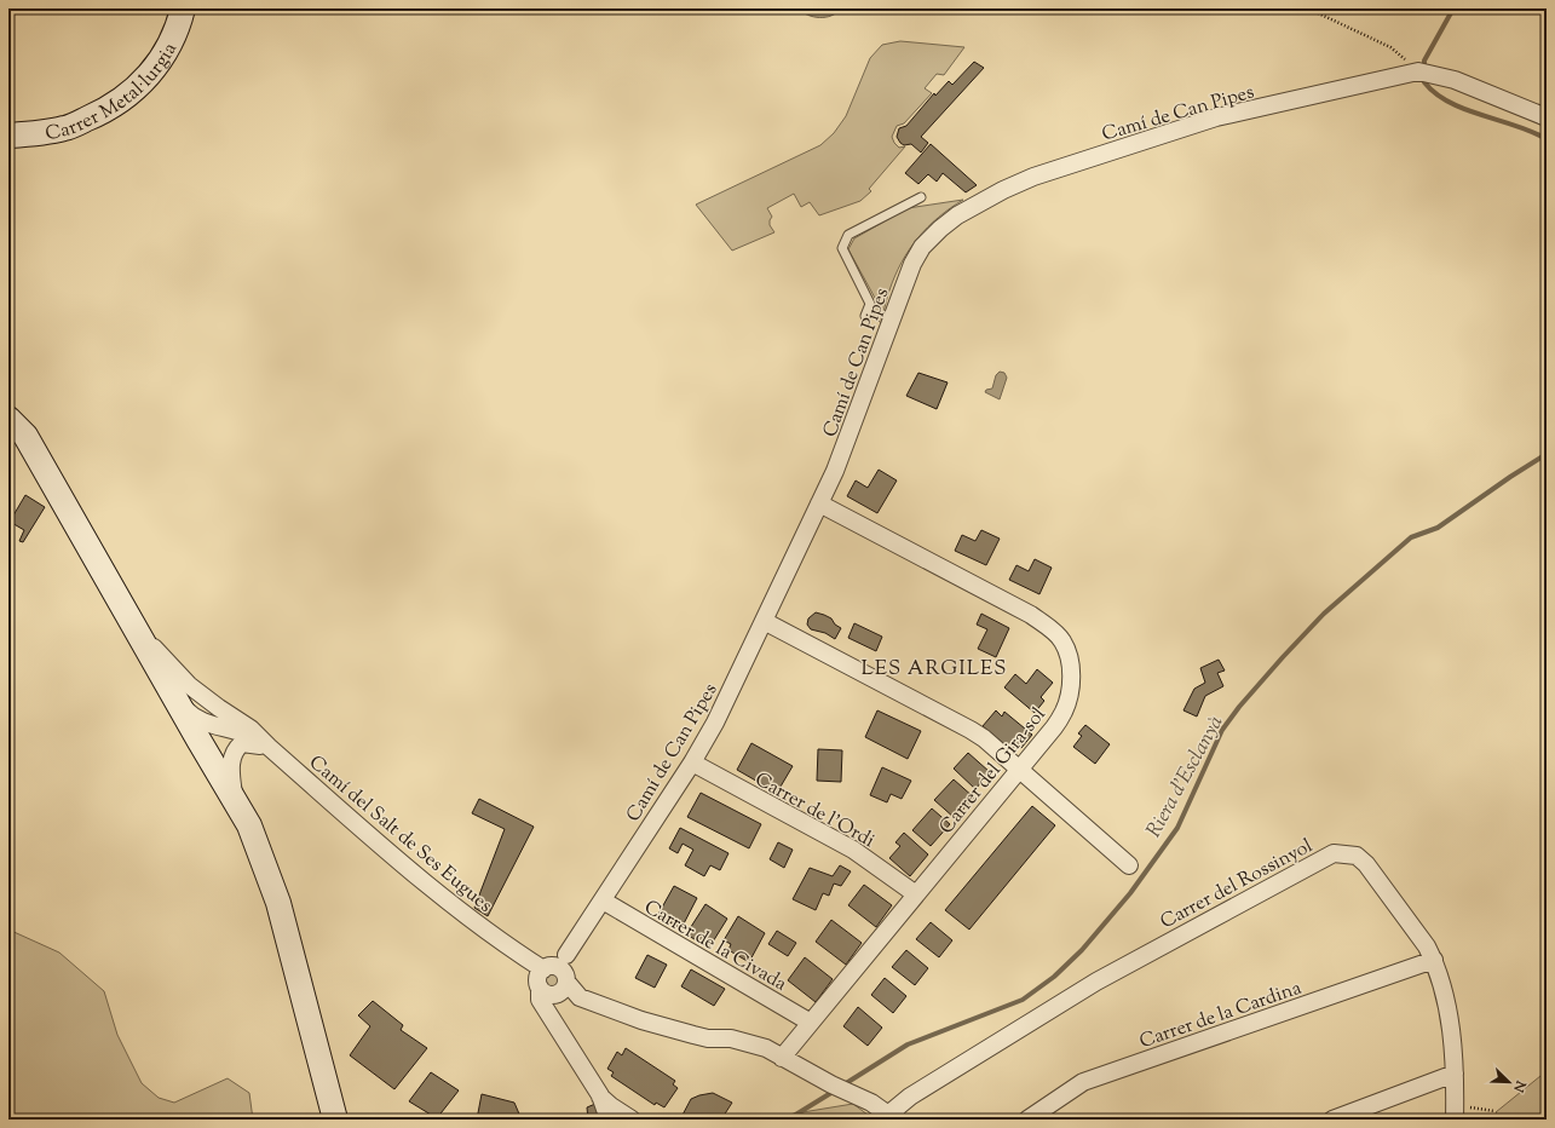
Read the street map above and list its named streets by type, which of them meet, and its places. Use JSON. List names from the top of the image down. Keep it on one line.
{"streets":{"street":["Carrer Metal·lurgia","Camí de Can Pipes","Carrer del Gira-sol","Carrer de l'Ordi","Camí del Salt de Ses Eugues","Carrer del Rossinyol","Carrer de la Civada","Carrer de la Cardina"]},"crossings":[["Camí de Can Pipes","Carrer del Gira-sol"],["Camí de Can Pipes","Carrer de l'Ordi"],["Camí de Can Pipes","Camí del Salt de Ses Eugues"],["Camí de Can Pipes","Carrer de la Civada"],["Carrer del Gira-sol","Carrer de l'Ordi"],["Carrer del Gira-sol","Carrer de la Civada"],["Carrer del Rossinyol","Carrer de la Cardina"]],"districts":["LES ARGILES"],"water":["Riera d'Esclanyà"],"north":"bottom right"}
